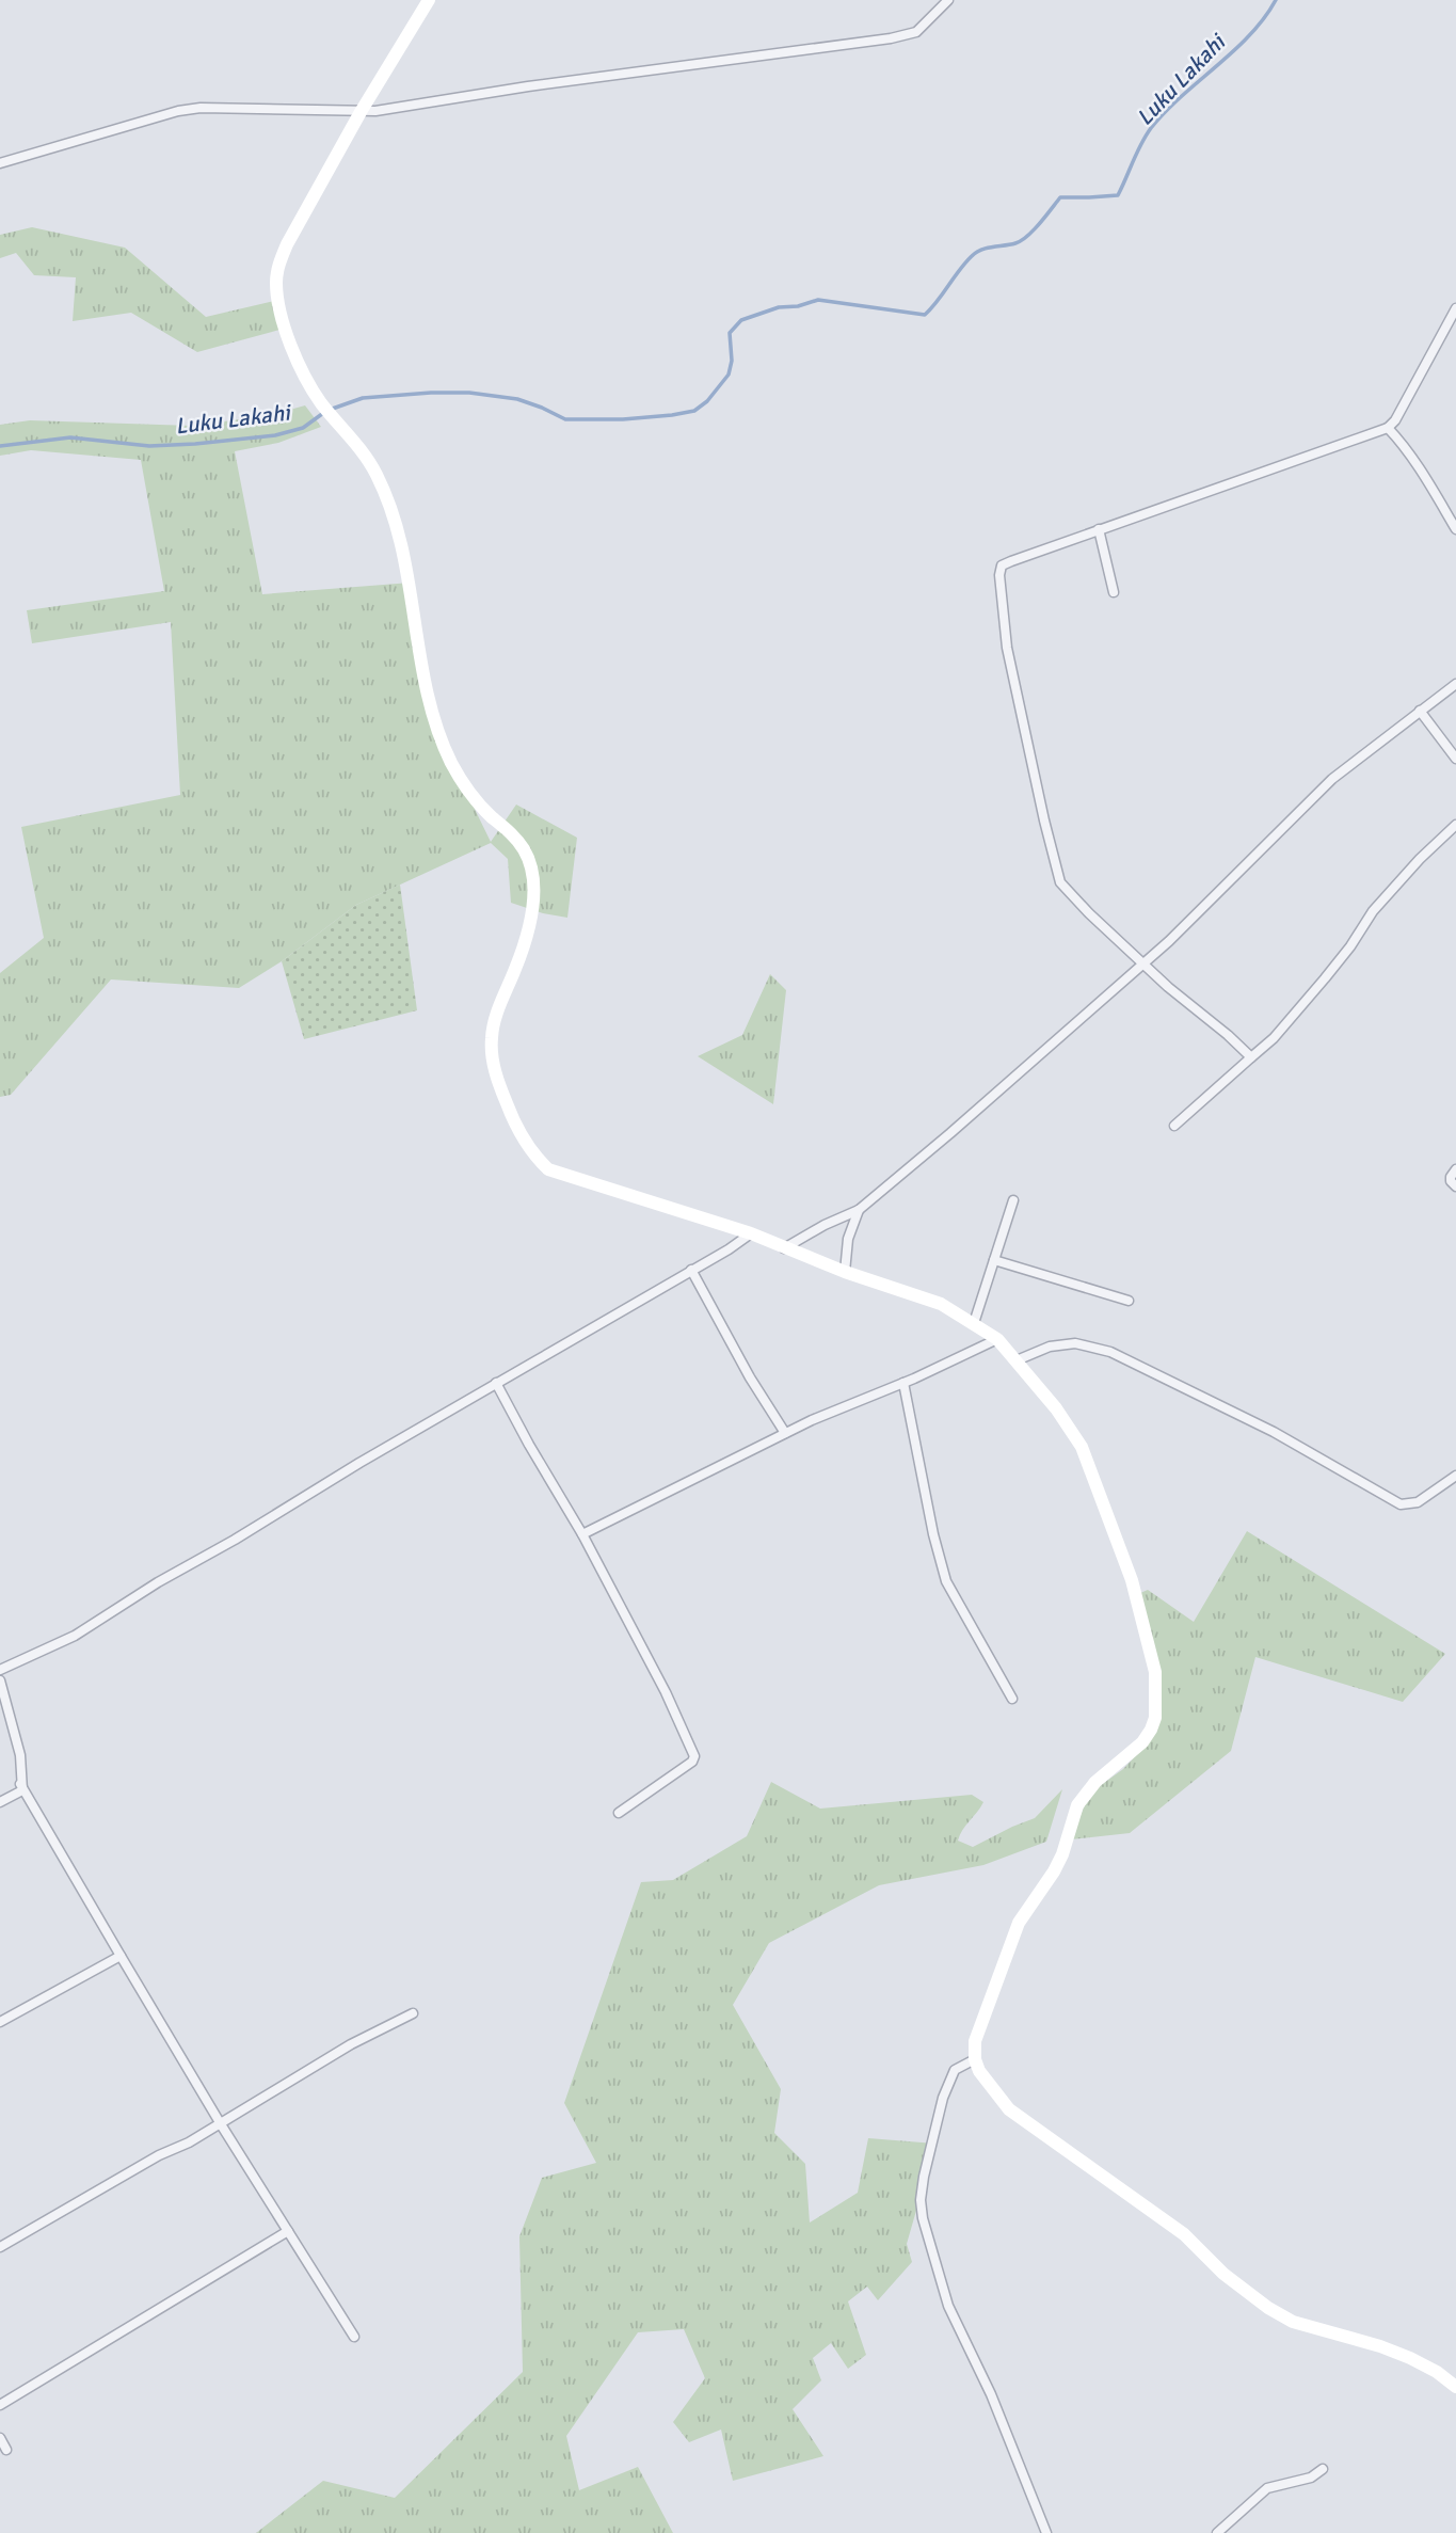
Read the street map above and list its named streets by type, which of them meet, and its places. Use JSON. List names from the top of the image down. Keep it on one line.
{"water":["Luku Lakahi"]}
